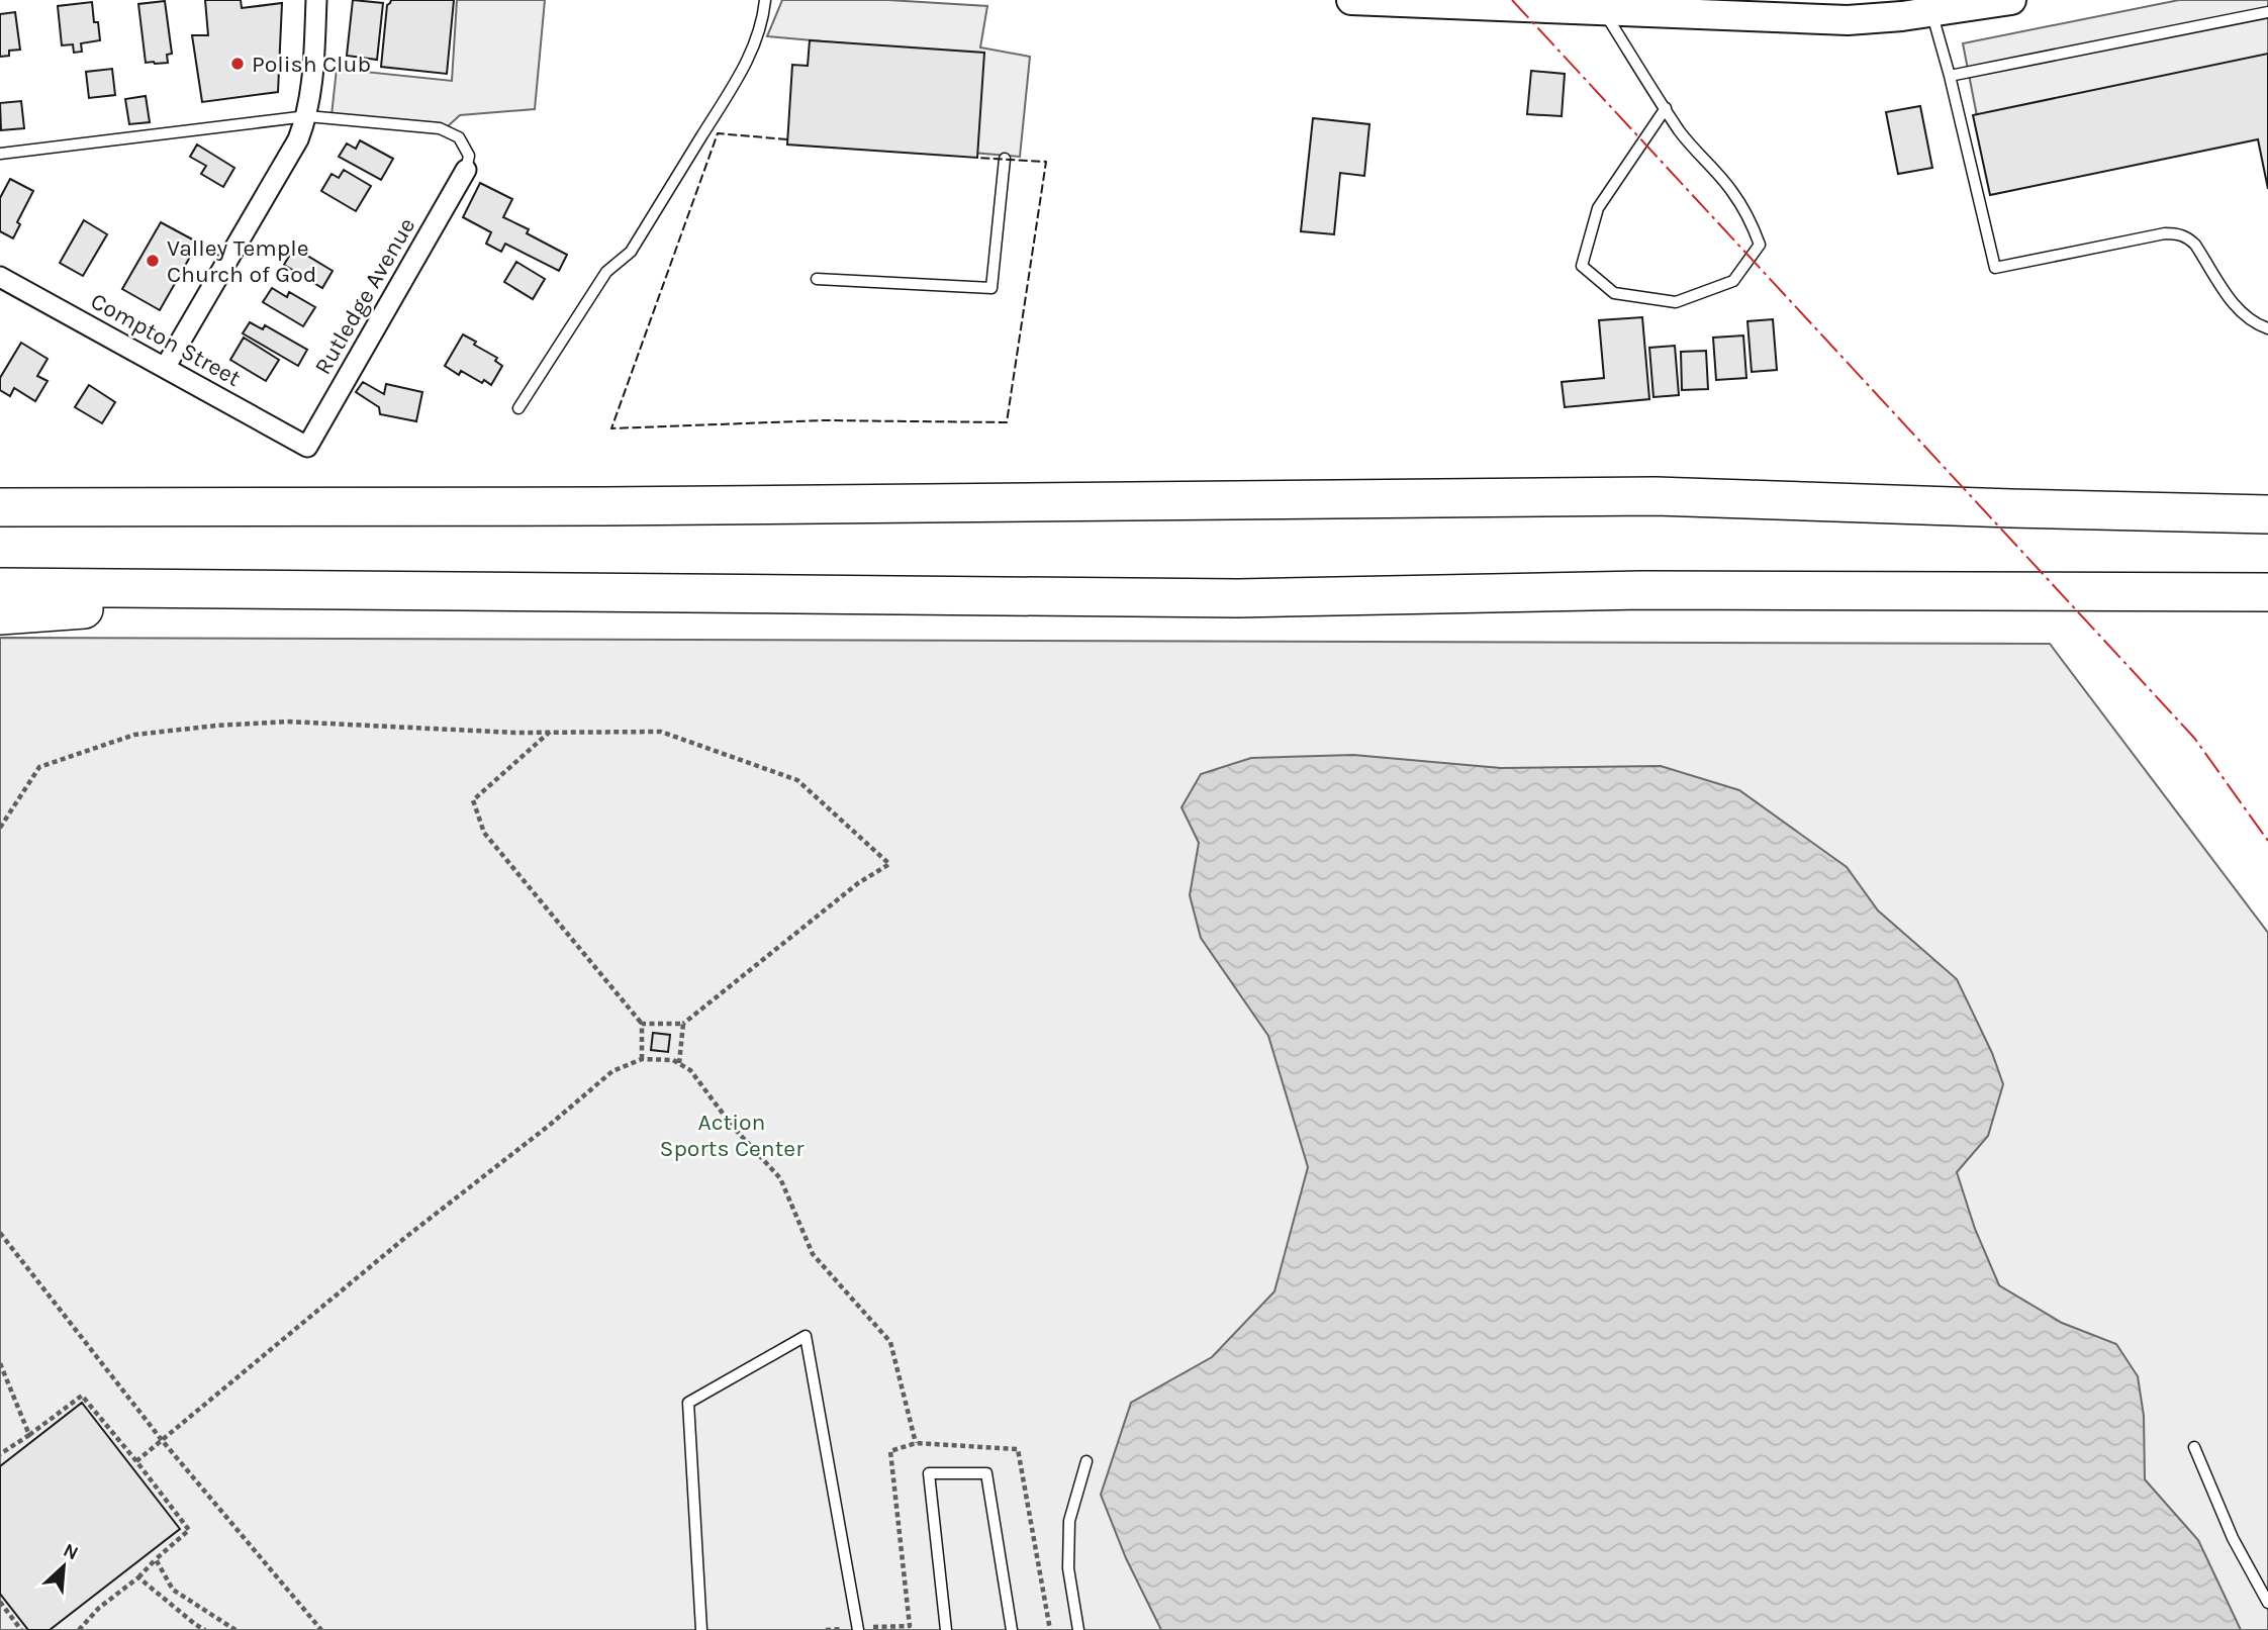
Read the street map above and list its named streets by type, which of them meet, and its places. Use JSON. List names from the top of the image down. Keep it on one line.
{"streets":{"street":["Rutledge Avenue","Compton Street"]},"crossings":[["Rutledge Avenue","Compton Street"]],"parks":["Action Sports Center"],"places":["Polish Club","Valley Temple Church of God"],"north":"top right"}
